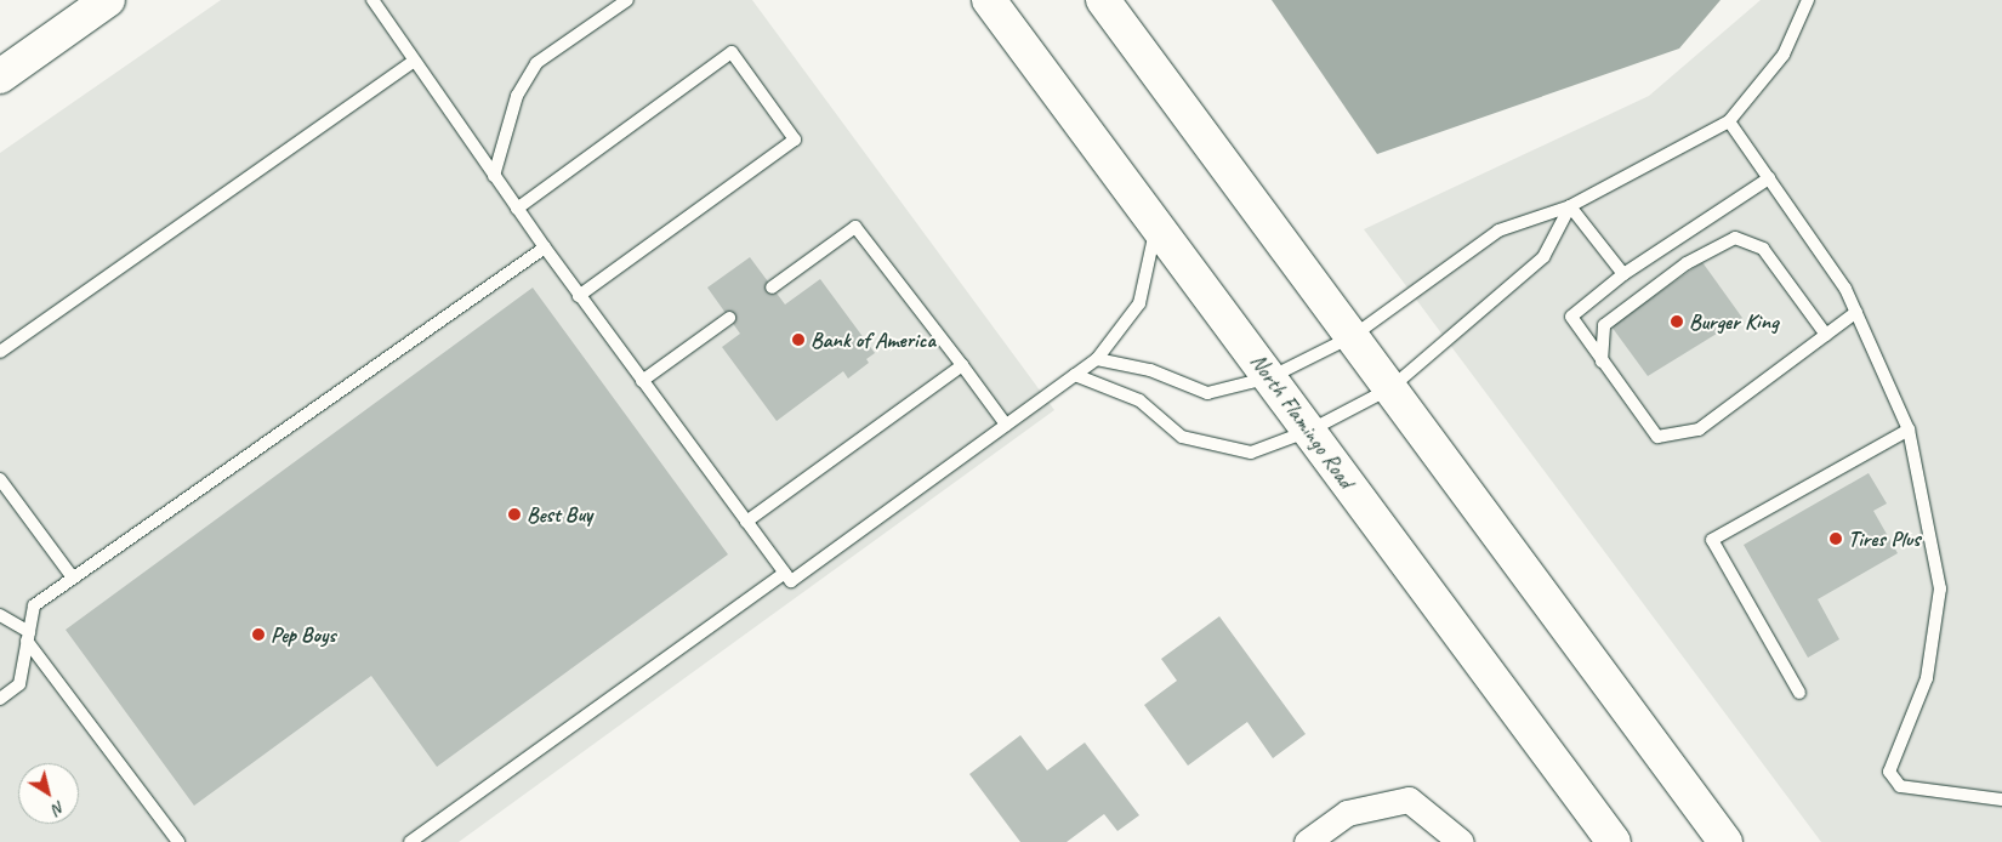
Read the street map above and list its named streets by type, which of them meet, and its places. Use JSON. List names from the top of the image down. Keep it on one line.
{"streets":{"highway":["North Flamingo Road"]},"places":["Burger King","Bank of America","Best Buy","Tires Plus","Pep Boys"],"north":"bottom right"}
